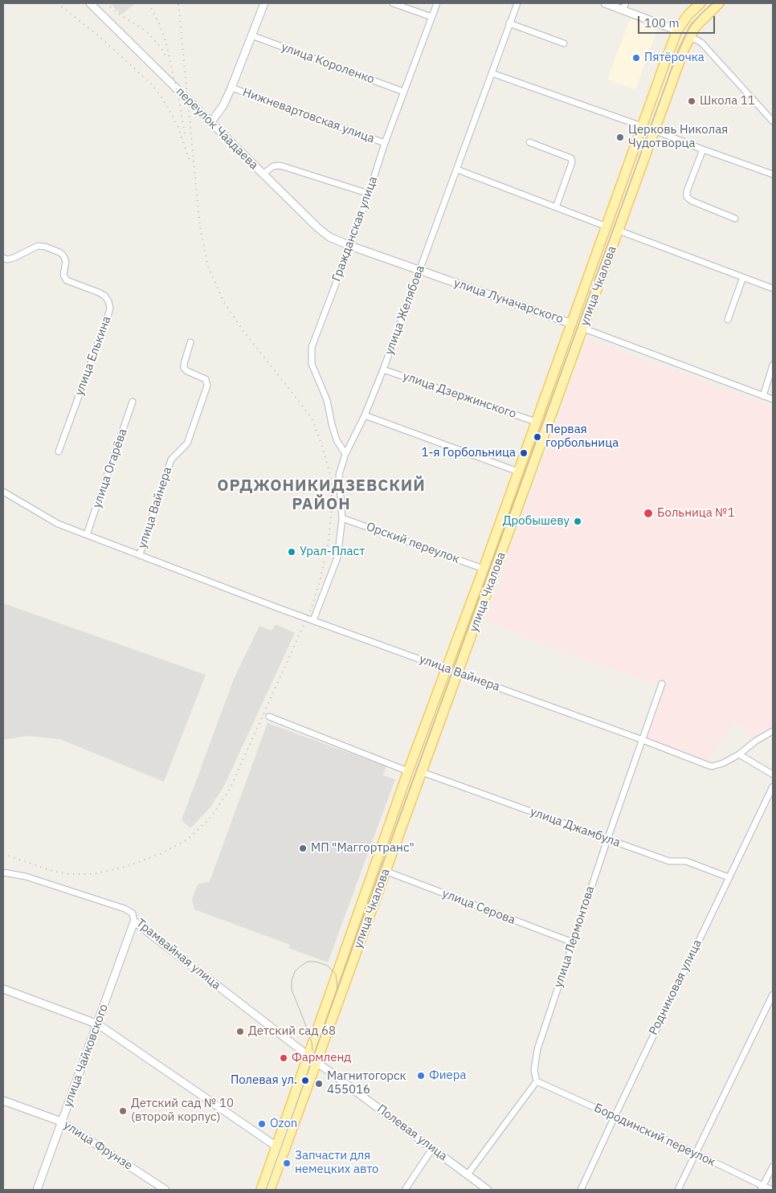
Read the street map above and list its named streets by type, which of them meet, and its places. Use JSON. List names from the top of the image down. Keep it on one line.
{"streets":{"main road":["улица Чкалова","улица Луначарского"],"street":["улица Короленко","Нижневартовская улица","переулок Чаадаева","Гражданская улица","улица Желябова","улица Елькина","улица Дзержинского","улица Огарёва","улица Вайнера","Орский переулок","улица Джамбула","улица Серова","улица Лермонтова","Трамвайная улица","Родниковая улица","улица Чайковского","Полевая улица","Бородинский переулок","улица Фрунзе"]},"crossings":[["улица Короленко","Гражданская улица"],["Нижневартовская улица","Гражданская улица"],["переулок Чаадаева","Гражданская улица"],["переулок Чаадаева","улица Луначарского"],["Гражданская улица","улица Луначарского"],["Гражданская улица","улица Желябова"],["улица Чкалова","улица Луначарского"],["улица Чкалова","улица Дзержинского"],["улица Чкалова","улица Вайнера"],["улица Чкалова","Орский переулок"],["улица Чкалова","улица Джамбула"],["улица Чкалова","улица Серова"],["улица Чкалова","Трамвайная улица"],["улица Чкалова","Полевая улица"],["улица Луначарского","улица Желябова"],["улица Желябова","улица Дзержинского"],["улица Желябова","улица Вайнера"],["улица Желябова","Орский переулок"],["улица Огарёва","улица Вайнера"],["улица Вайнера","улица Лермонтова"],["улица Джамбула","улица Лермонтова"],["улица Джамбула","Родниковая улица"],["улица Серова","улица Лермонтова"],["улица Лермонтова","Бородинский переулок"],["Трамвайная улица","улица Чайковского"],["Трамвайная улица","Полевая улица"],["Родниковая улица","Бородинский переулок"],["улица Чайковского","улица Фрунзе"]],"districts":["ОРДЖОНИКИДЗЕВСКИЙ РАЙОН"],"places":["Пятёрочка","Школа 11","Церковь Николая Чудотворца","Первая горбольница","1-я Горбольница","Больница №1","Дробышеву","Урал-Пласт","МП \"Маггортранс\"","Детский сад 68","Фармленд","Фиера","Полевая ул.","Магнитогорск 455016","Детский сад № 10 (второй корпус)","Ozon","Запчасти для немецких авто"],"scale_bar":"100 m"}
